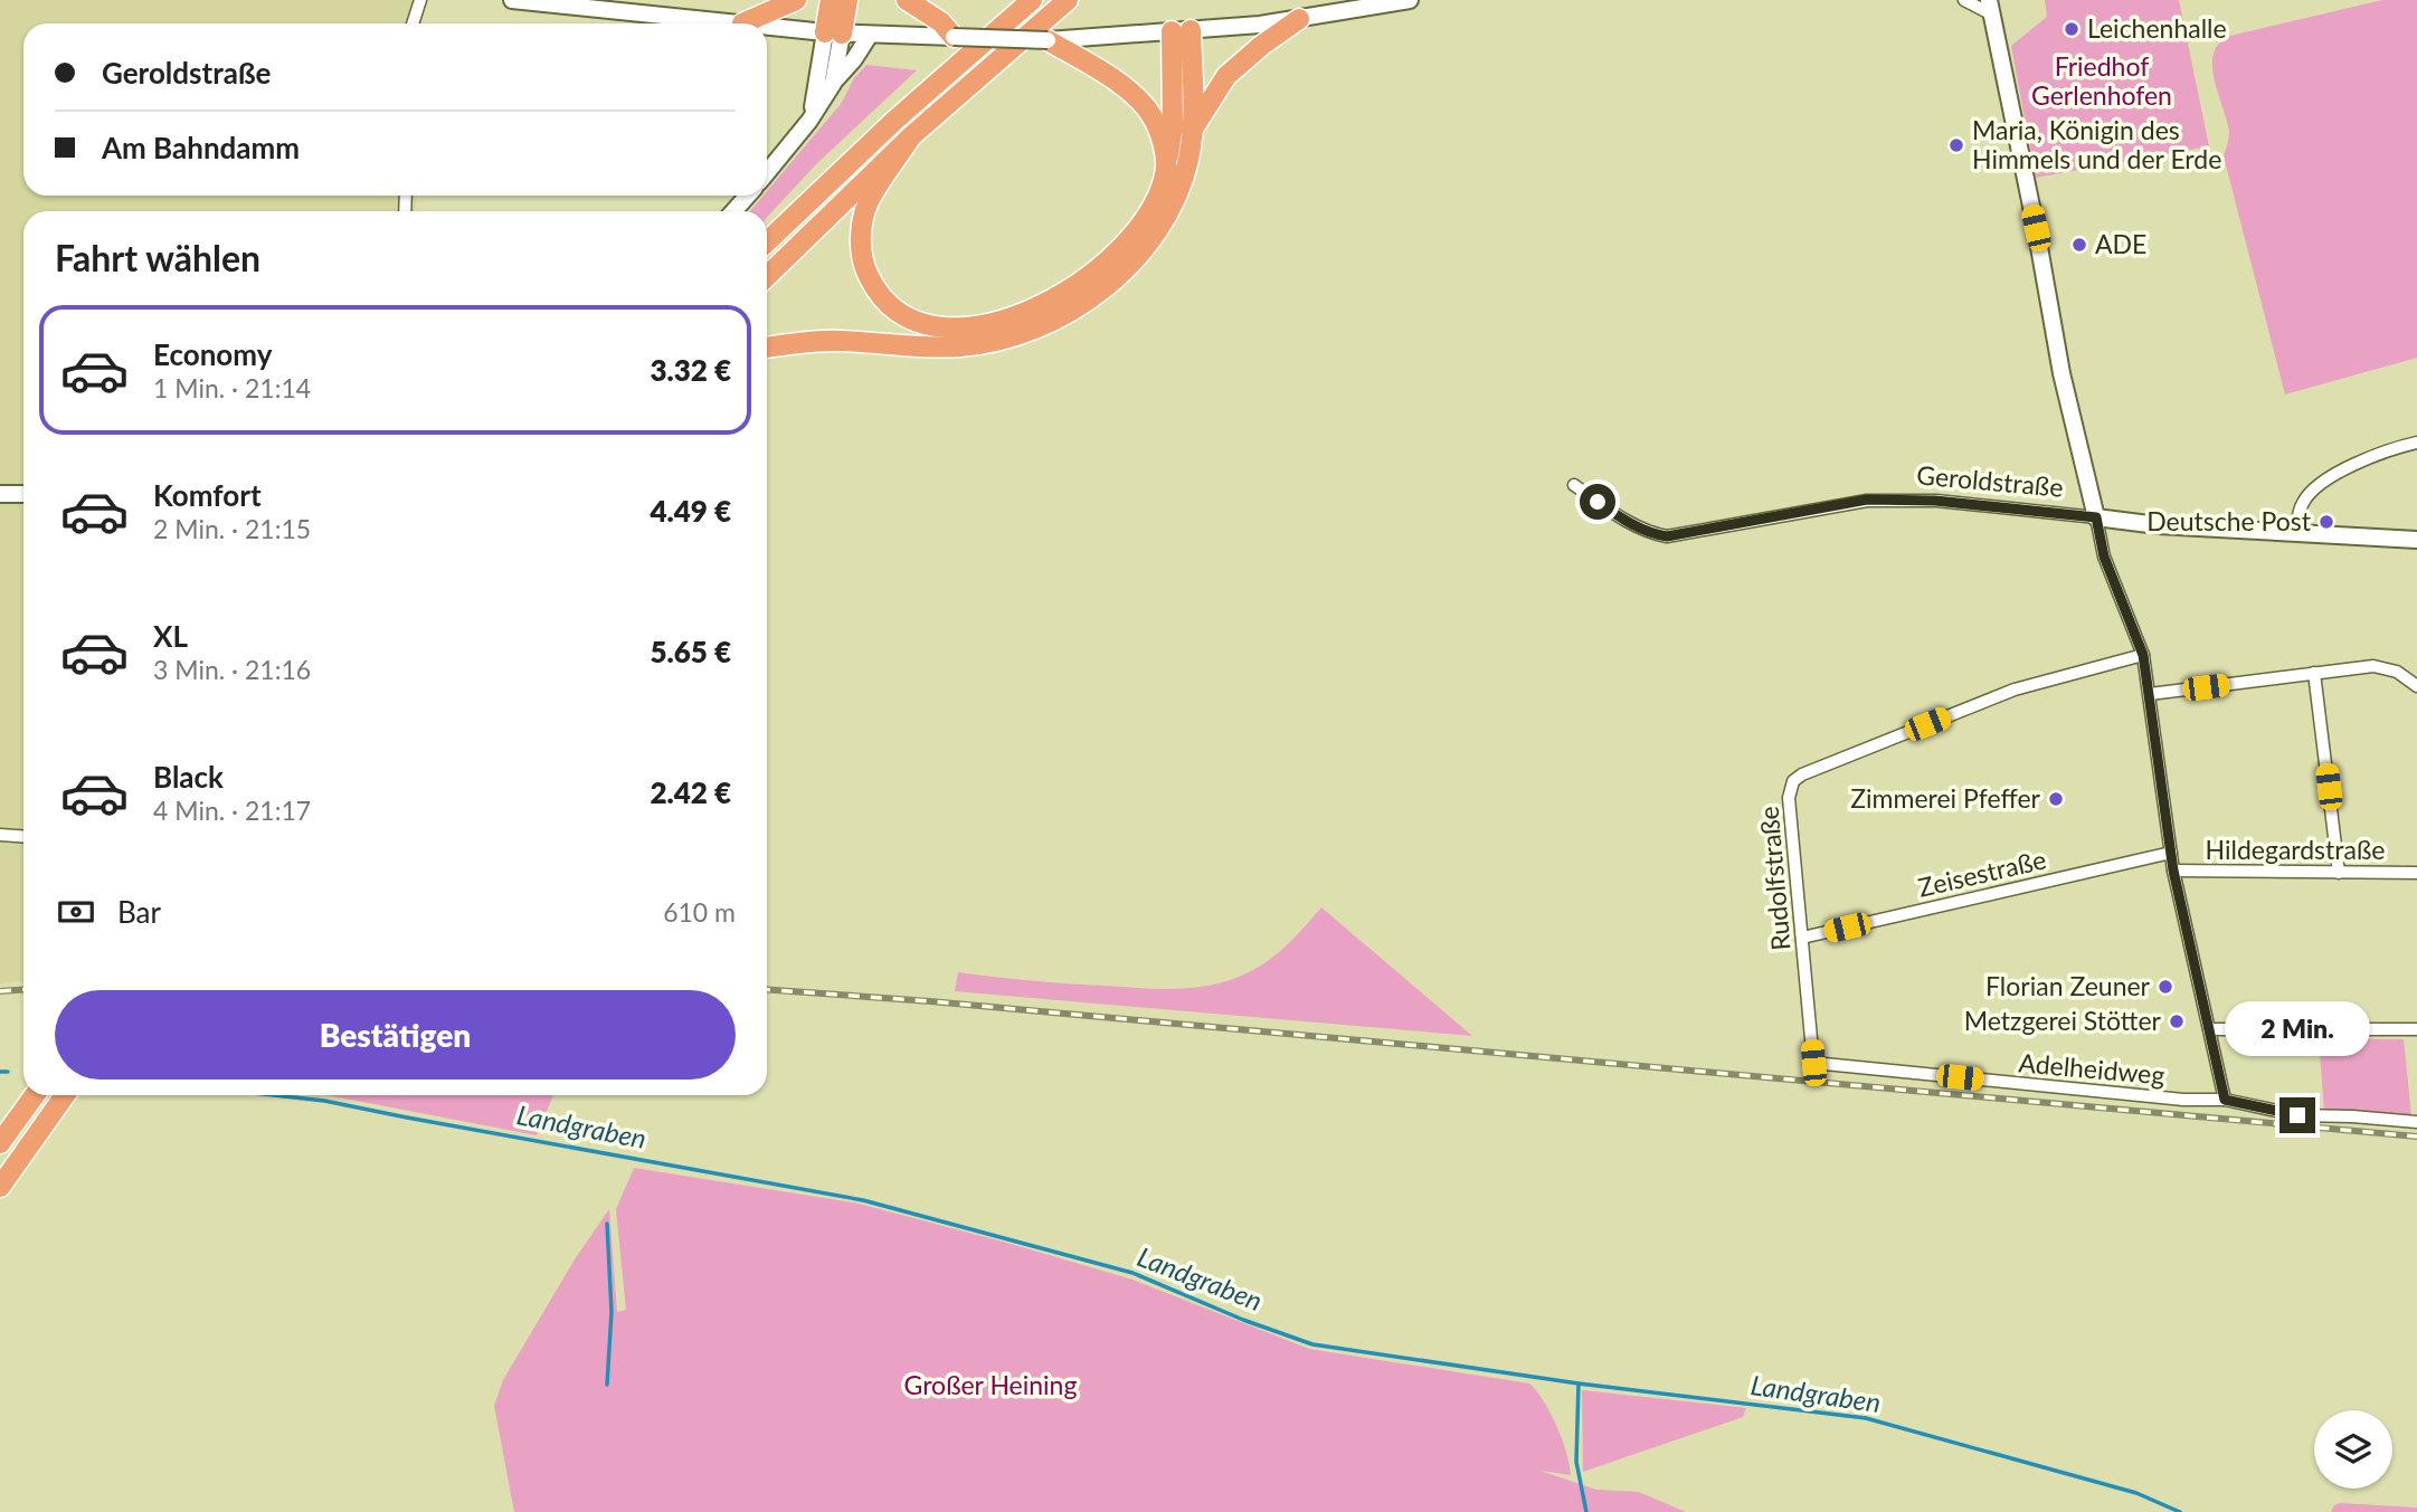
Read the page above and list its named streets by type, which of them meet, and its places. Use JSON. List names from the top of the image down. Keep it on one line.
{"streets":{"street":["Geroldstraße","Hildegardstraße","Zeisestraße","Rudolfstraße","Adelheidweg"]},"crossings":[["Zeisestraße","Rudolfstraße"],["Rudolfstraße","Adelheidweg"]],"water":["Landgraben"],"parks":["Friedhof Gerlenhofen","Großer Heining"],"places":["Leichenhalle","Maria, Königin des Himmels und der Erde","ADE","Deutsche Post","Zimmerei Pfeffer","Florian Zeuner","Metzgerei Stötter"],"page":{"banner":["Geroldstraße","Am Bahndamm"],"heading":"Fahrt wählen","list":[{"name":"Economy","note":"1 Min. · 21:14","value":"3.32 €"},{"name":"Komfort","note":"2 Min. · 21:15","value":"4.49 €"},{"name":"XL","note":"3 Min. · 21:16","value":"5.65 €"},{"name":"Black","note":"4 Min. · 21:17","value":"2.42 €"}],"pay":["Bar","610 m"],"buttons":"Bestätigen","bubble":"2 Min."}}
